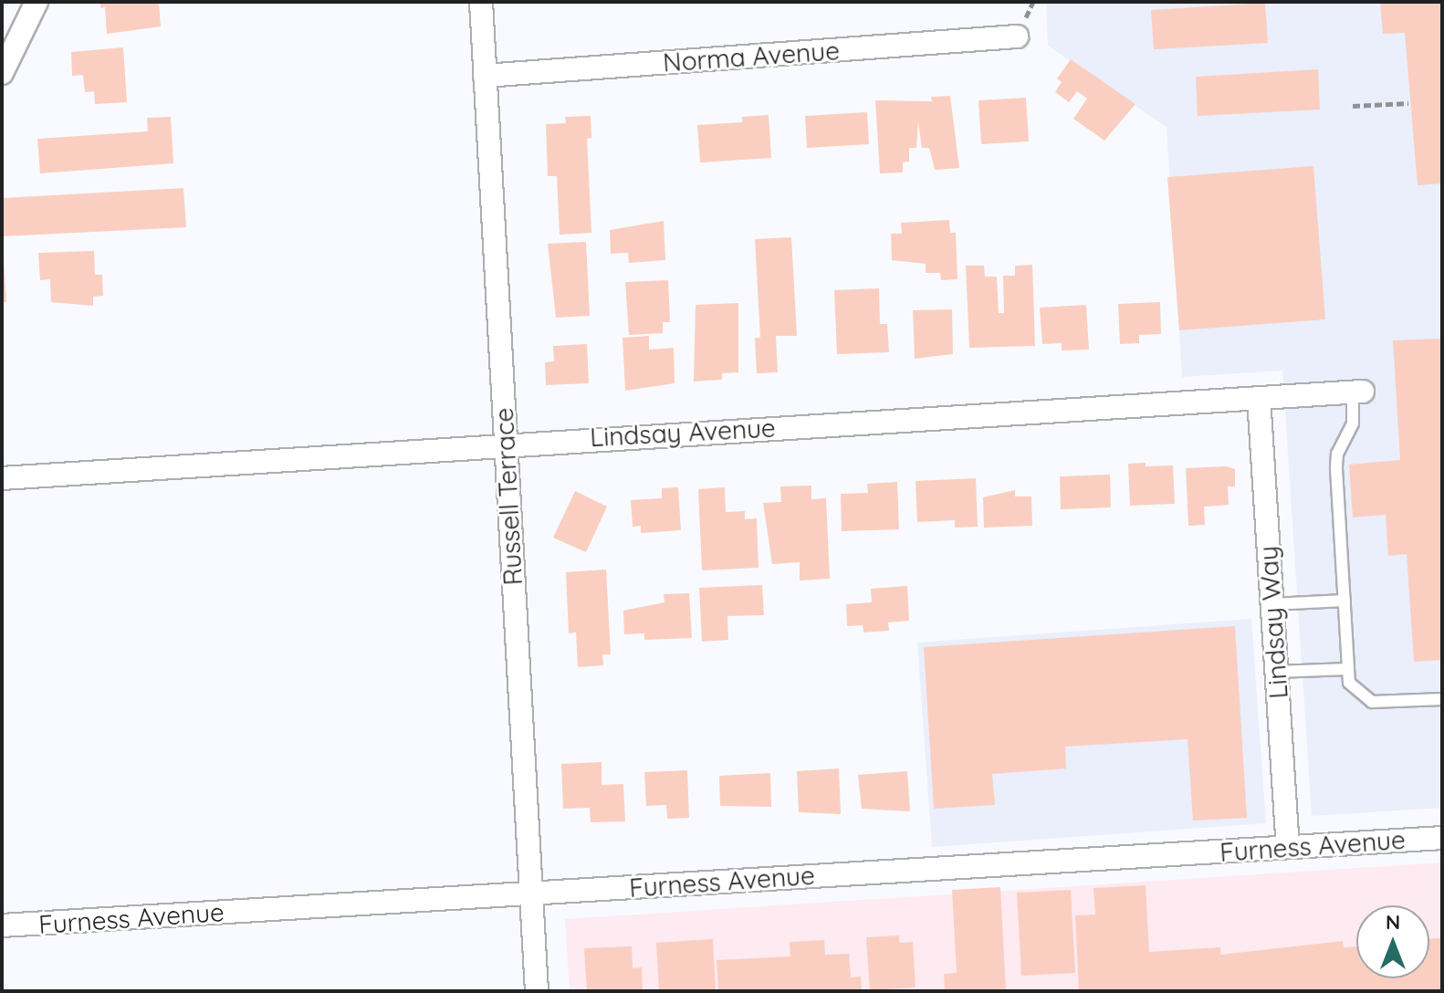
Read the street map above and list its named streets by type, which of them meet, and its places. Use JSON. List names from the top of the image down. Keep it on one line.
{"streets":{"street":["Norma Avenue","Lindsay Avenue","Russell Terrace","Lindsay Way","Furness Avenue"]},"crossings":[["Norma Avenue","Russell Terrace"],["Lindsay Avenue","Russell Terrace"],["Lindsay Avenue","Lindsay Way"],["Russell Terrace","Furness Avenue"],["Lindsay Way","Furness Avenue"]],"north":"top"}
